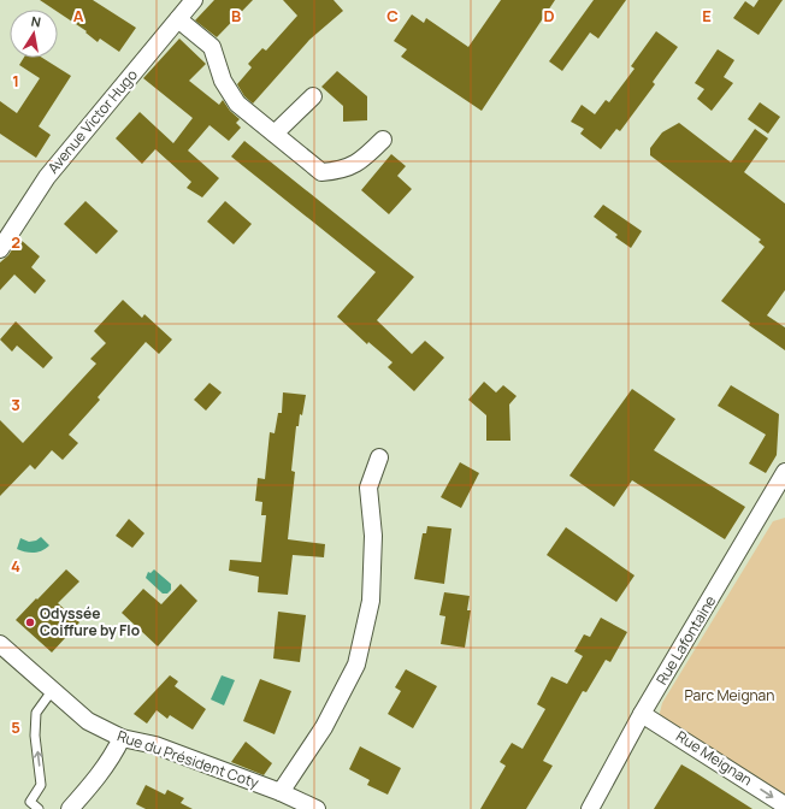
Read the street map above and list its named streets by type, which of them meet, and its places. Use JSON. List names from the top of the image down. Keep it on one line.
{"streets":{"street":["Avenue Victor Hugo","Rue Lafontaine","Rue Meignan","Rue du Président Coty"]},"crossings":[["Rue Lafontaine","Rue Meignan"]],"one_way":["Rue Meignan"],"parks":["Parc Meignan"],"places":["Odyssée Coiffure by Flo"],"north":"top","grid":{"columns":["A","B","C","D","E"],"rows":["1","2","3","4","5"]}}
